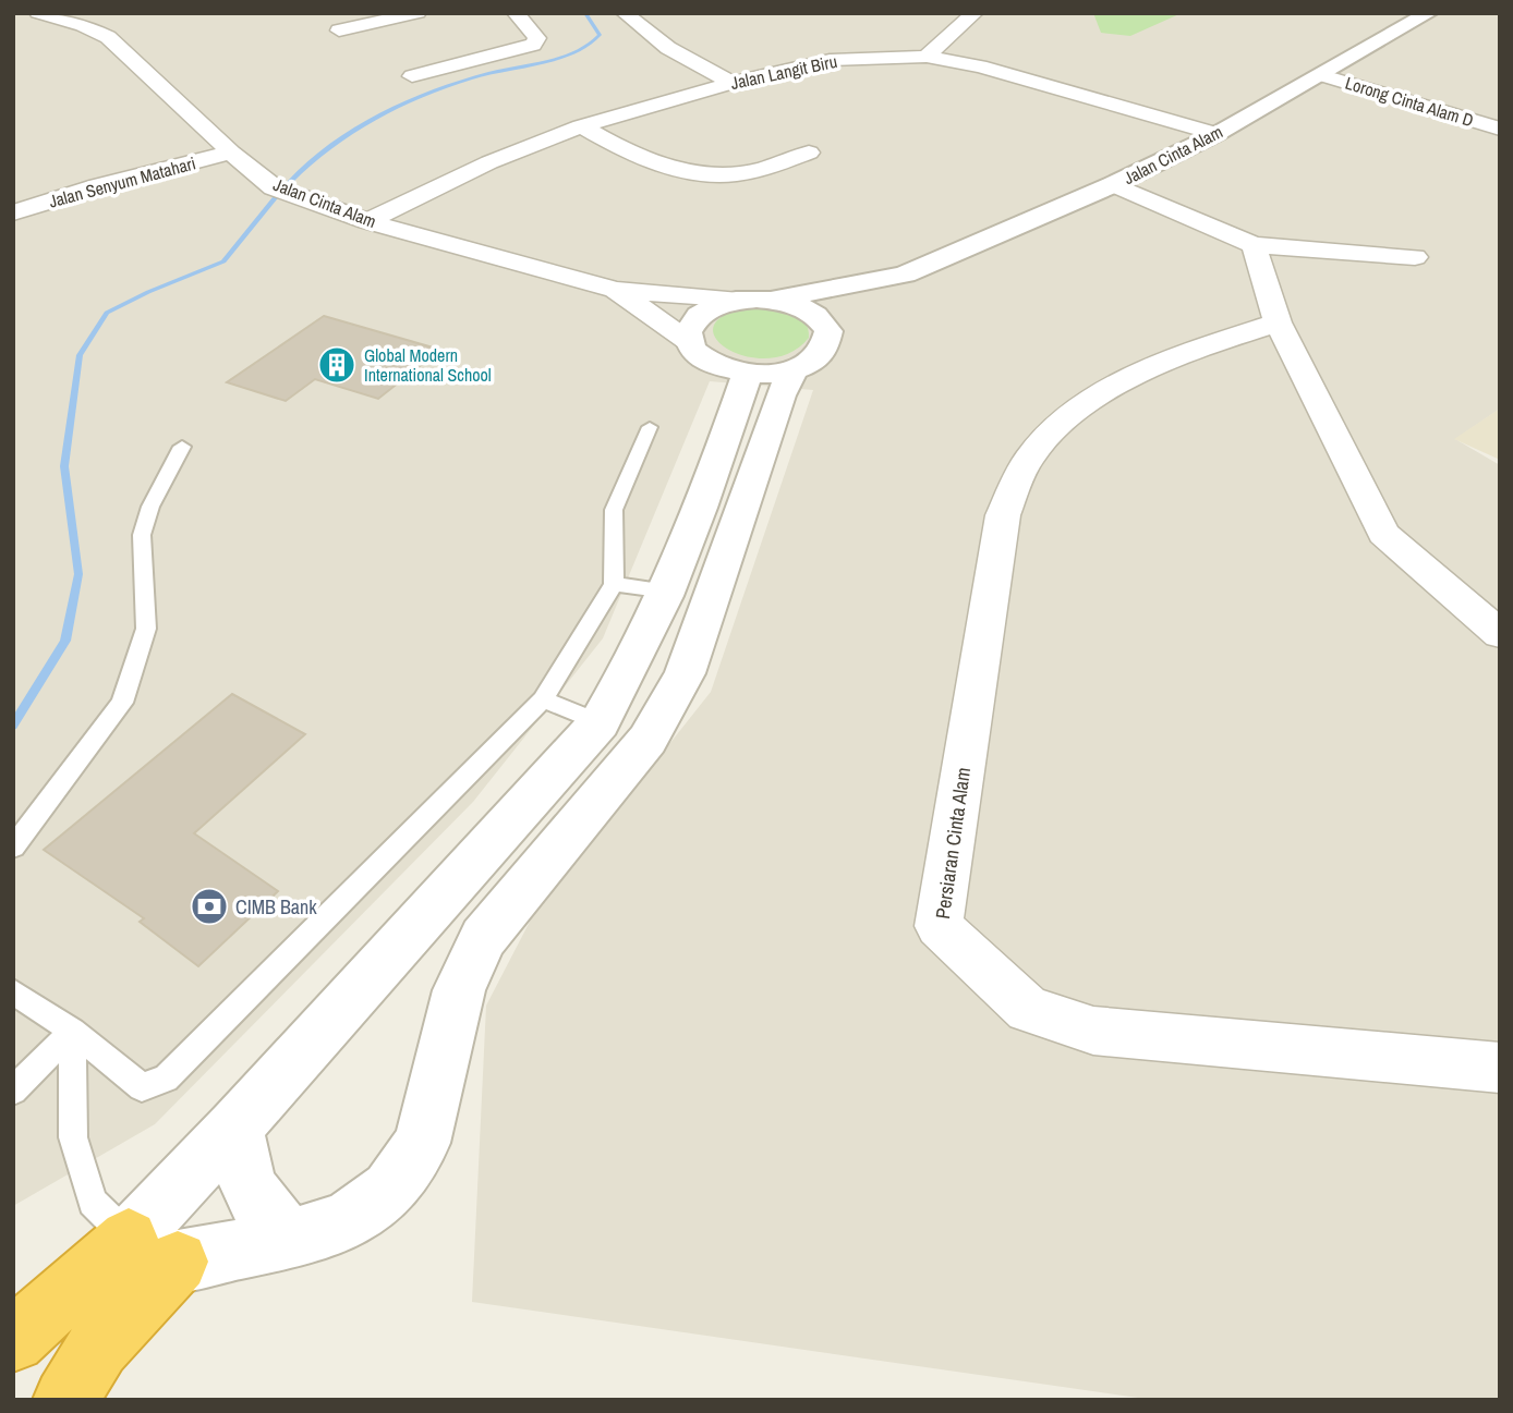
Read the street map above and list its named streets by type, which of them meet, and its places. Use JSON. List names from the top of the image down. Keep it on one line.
{"streets":{"street":["Jalan Langit Biru","Lorong Cinta Alam D","Jalan Cinta Alam","Jalan Senyum Matahari","Persiaran Cinta Alam"]},"crossings":[["Jalan Langit Biru","Jalan Cinta Alam"],["Lorong Cinta Alam D","Jalan Cinta Alam"],["Jalan Cinta Alam","Jalan Senyum Matahari"]],"places":{"building":["Global Modern International School"],"bank":["CIMB Bank"]}}
